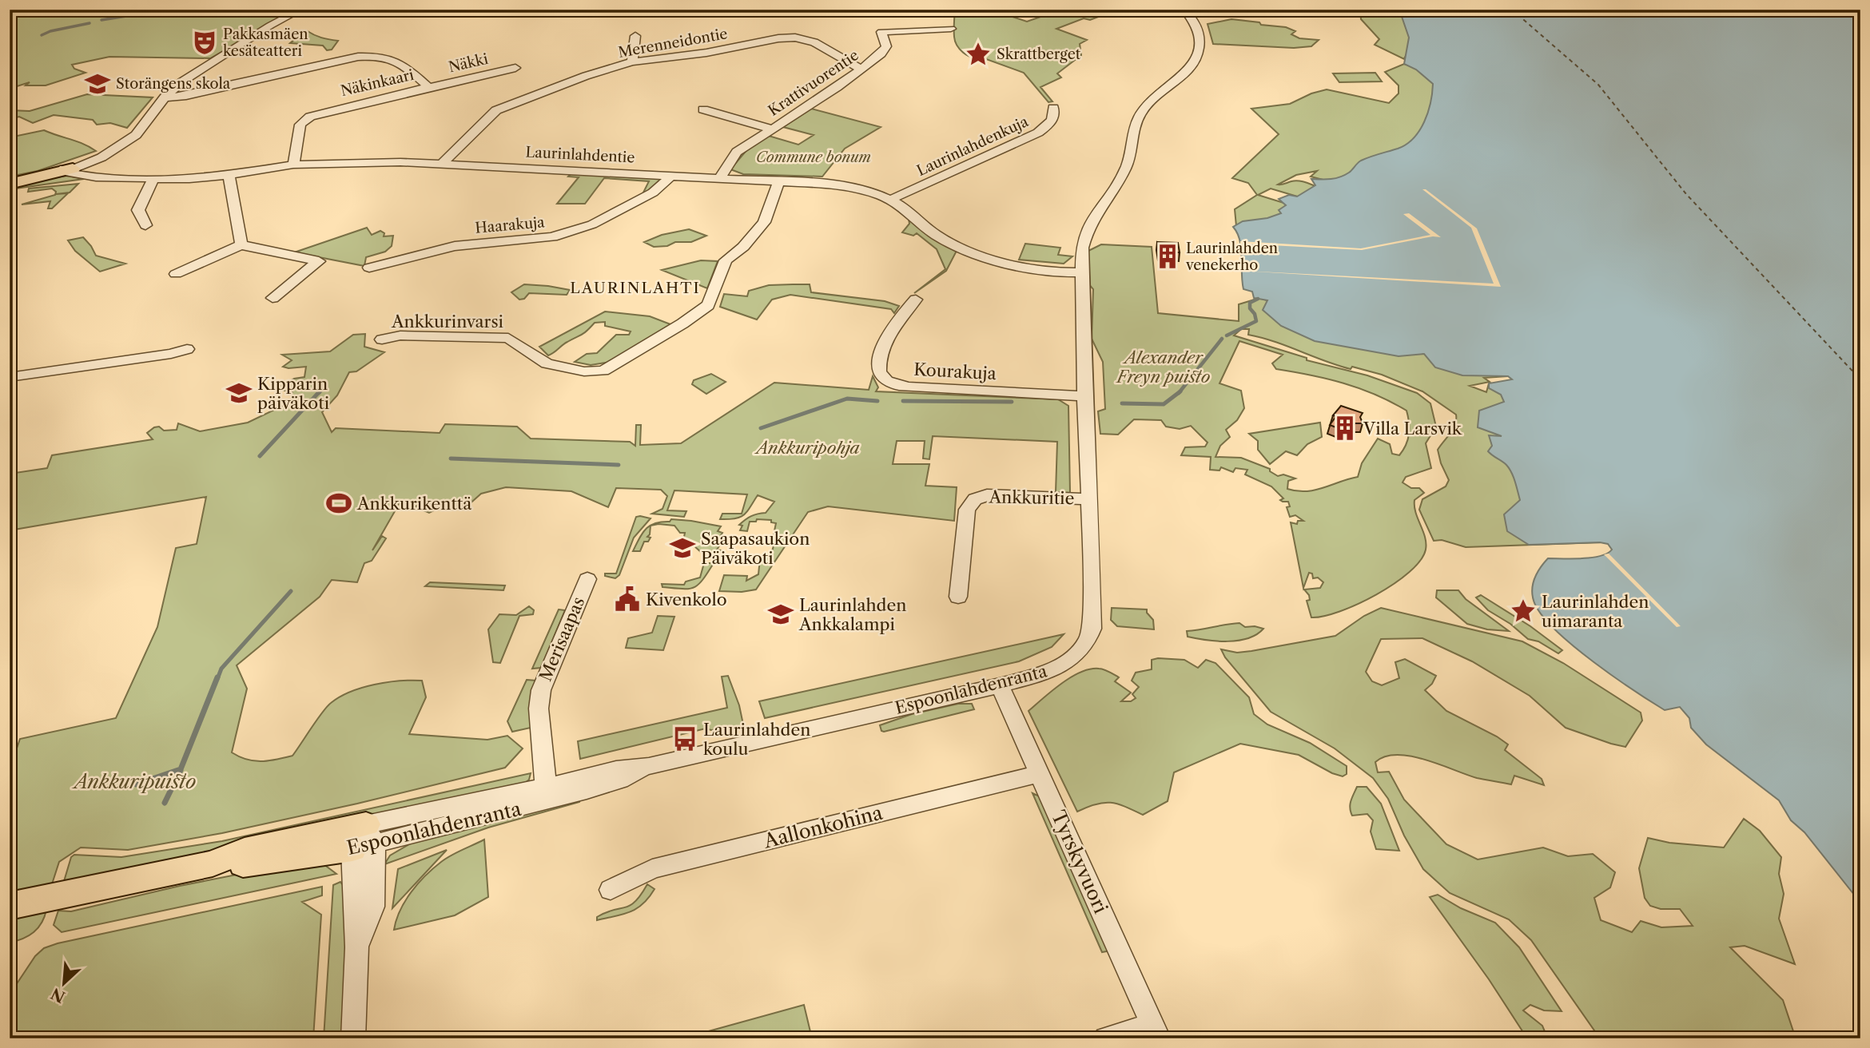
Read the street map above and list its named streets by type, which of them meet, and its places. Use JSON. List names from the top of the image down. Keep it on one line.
{"streets":{"main road":["Espoonlahdenranta"],"street":["Merenneidontie","Näkki","Näkinkaari","Krattivuorentie","Laurinlahdenkuja","Laurinlahdentie","Haarakuja","Ankkurinvarsi","Kourakuja","Ankkuritie","Merisaapas","Aallonkohina","Tyrskyvuori"]},"crossings":[["Merenneidontie","Krattivuorentie"],["Merenneidontie","Laurinlahdentie"],["Näkki","Näkinkaari"],["Näkinkaari","Laurinlahdentie"],["Krattivuorentie","Laurinlahdentie"],["Laurinlahdenkuja","Laurinlahdentie"],["Laurinlahdentie","Haarakuja"],["Laurinlahdentie","Ankkurinvarsi"],["Laurinlahdentie","Espoonlahdenranta"],["Kourakuja","Espoonlahdenranta"],["Ankkuritie","Espoonlahdenranta"],["Merisaapas","Espoonlahdenranta"],["Espoonlahdenranta","Tyrskyvuori"],["Aallonkohina","Tyrskyvuori"]],"districts":["LAURINLAHTI"],"parks":["Commune bonum","Alexander Freyn puisto","Ankkuripohja","Ankkuripuisto"],"places":{"theatre":["Pakkasmäen kesäteatteri"],"place":["Skrattberget","Laurinlahden uimaranta"],"school or university":["Storängens skola","Kipparin päiväkoti","Saapasaukion Päiväkoti","Laurinlahden Ankkalampi"],"building":["Laurinlahden venekerho","Villa Larsvik"],"sports":["Ankkurikenttä"],"public building":["Kivenkolo"],"bus stop":["Laurinlahden koulu"]},"north":"bottom left"}
